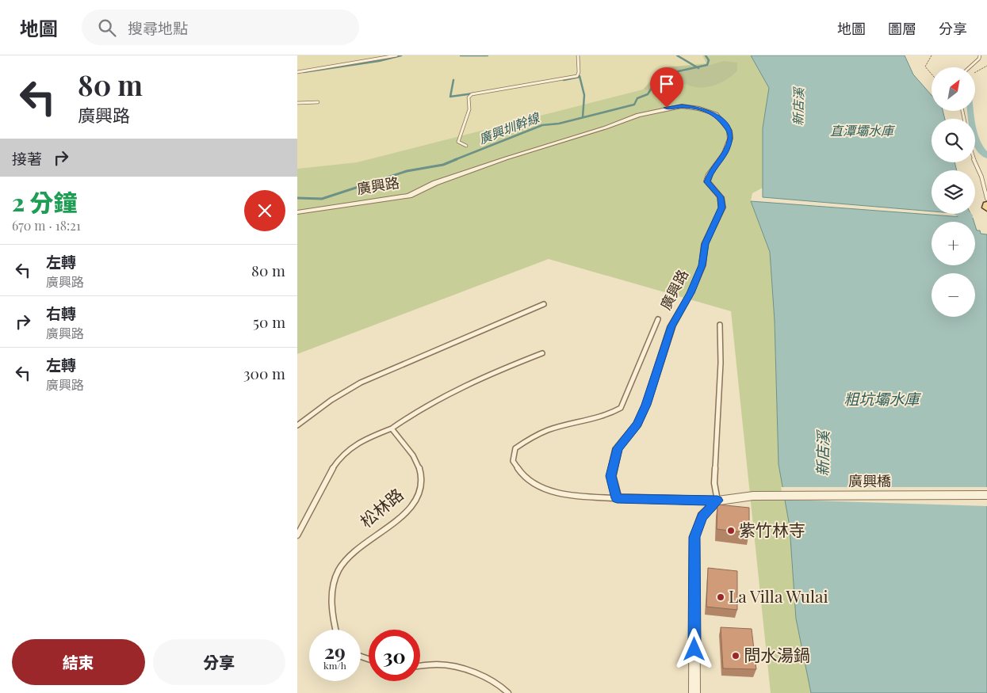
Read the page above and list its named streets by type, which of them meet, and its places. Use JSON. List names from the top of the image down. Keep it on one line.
{"streets":{"street":["廣興路","廣興橋"],"lane":["松林路"]},"water":["新店溪","廣興圳幹線","直潭壩水庫","粗坑壩水庫"],"places":["紫竹林寺","La Villa Wulai","問水湯鍋"],"north":"top right","page":{"header":"地圖","search":"搜尋地點","nav":["地圖","圖層","分享"],"turn":["80 m","廣興路"],"map_buttons":["+","−"],"then":"接著","heading":["2 分鐘","670 m · 18:21"],"list":[{"name":"左轉","note":"廣興路","value":"80 m"},{"name":"右轉","note":"廣興路","value":"50 m"},{"name":"左轉","note":"廣興路","value":"300 m"}],"speed":"29 km/h","limit":"30","buttons":["結束","分享"]}}
